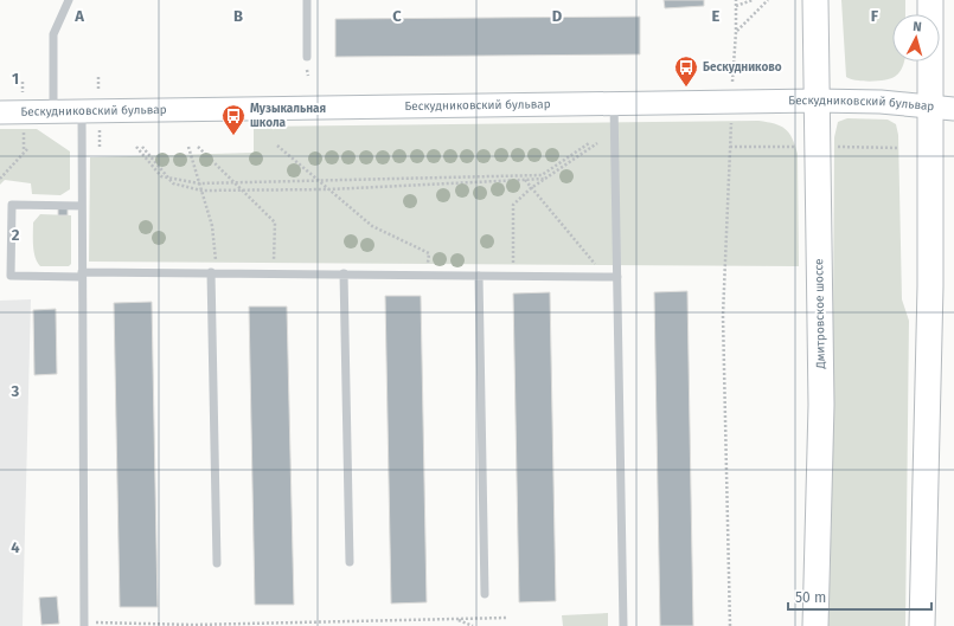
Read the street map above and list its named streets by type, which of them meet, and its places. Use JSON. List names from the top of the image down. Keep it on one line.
{"streets":{"main road":["Дмитровское шоссе"],"street":["Бескудниковский бульвар"]},"crossings":[["Бескудниковский бульвар","Дмитровское шоссе"]],"places":{"bus stop":["Бескудниково","Музыкальная школа"]},"scale_bar":"50 m","north":"top","grid":{"columns":["A","B","C","D","E","F"],"rows":["1","2","3","4"]}}
